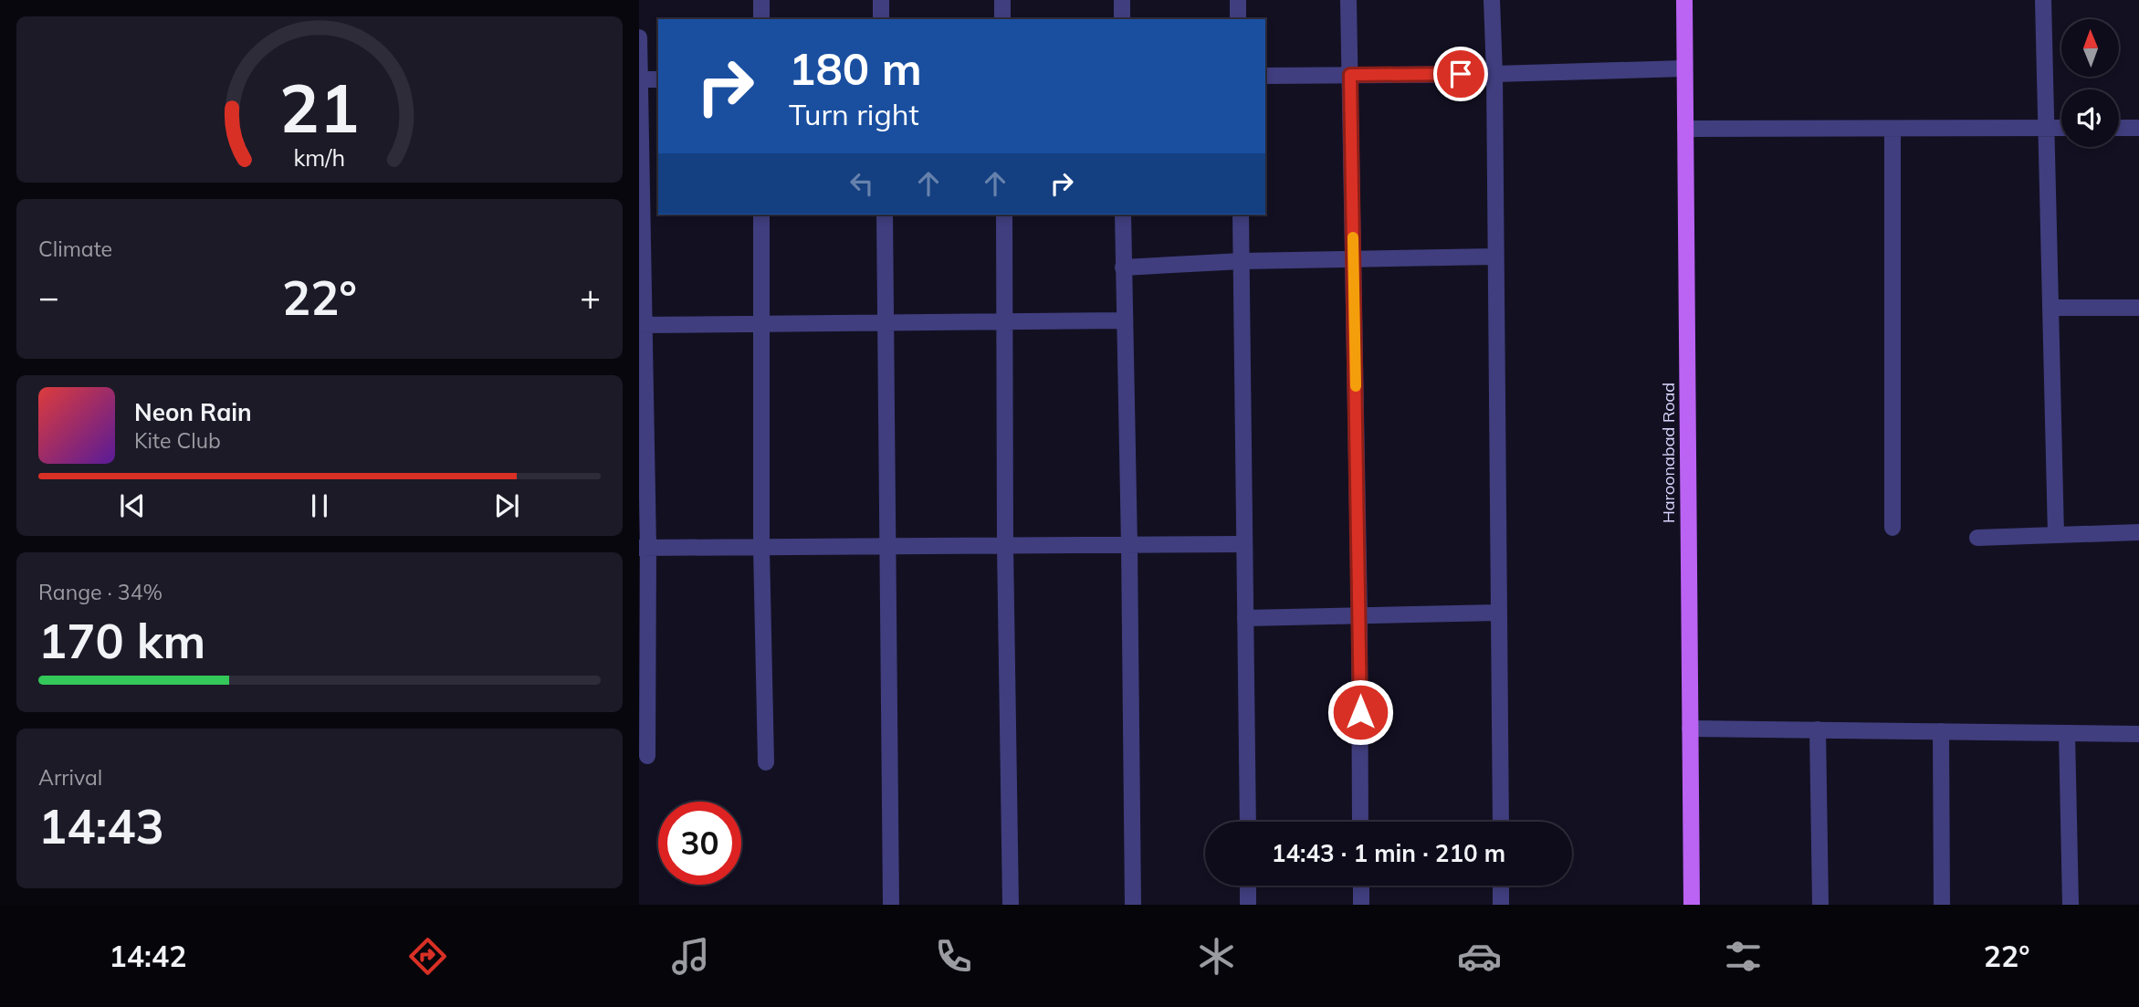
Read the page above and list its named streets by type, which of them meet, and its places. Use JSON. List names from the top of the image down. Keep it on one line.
{"streets":{"main road":["Haroonabad Road"]},"north":"top","page":{"turn":["180 m","Turn right"],"tile":["Climate",["Range · 34%","170 km"],["Arrival","14:43"]],"heat":["−","22°","+"],"song":["Neon Rain","Kite Club"],"limit":"30","trip":"14:43 · 1 min · 210 m","tabs":["14:42","22°"],"gauge":["21","km/h"]}}
